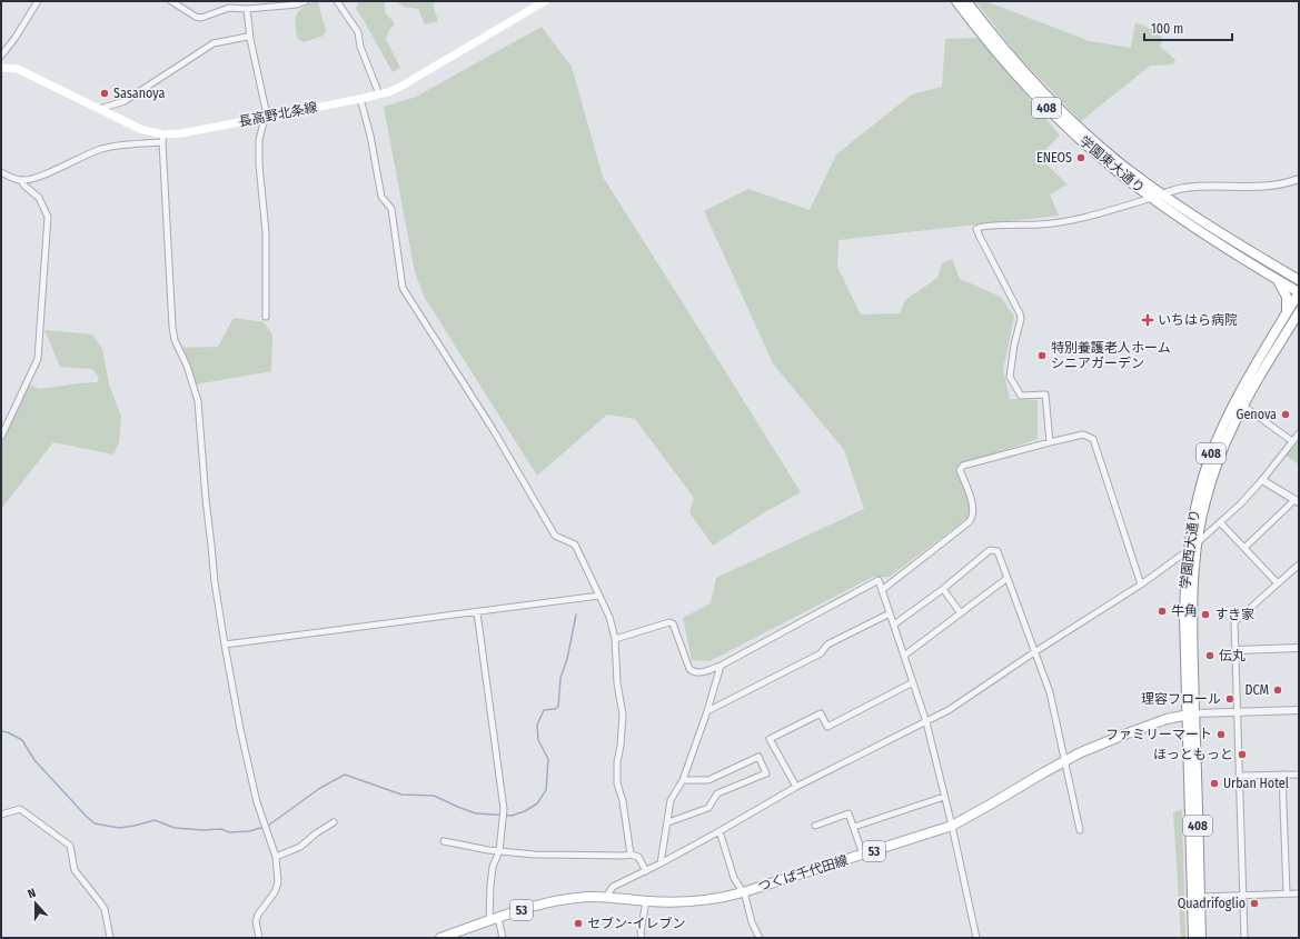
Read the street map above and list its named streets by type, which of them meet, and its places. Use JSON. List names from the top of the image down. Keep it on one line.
{"streets":{"main road":["408","長高野北条線","学園東大通り","学園西大通り","53","つくば千代田線"]},"crossings":[["学園東大通り","学園西大通り"],["学園西大通り","つくば千代田線"]],"places":{"other":["Sasanoya","ENEOS","特別養護老人ホーム シニアガーデン","Genova","牛角","すき家","伝丸","DCM","理容フロール","ファミリーマート","ほっともっと","Urban Hotel","Quadrifoglio","セブン-イレブン"],"health":["いちはら病院"]},"scale_bar":"100 m","north":"top"}
